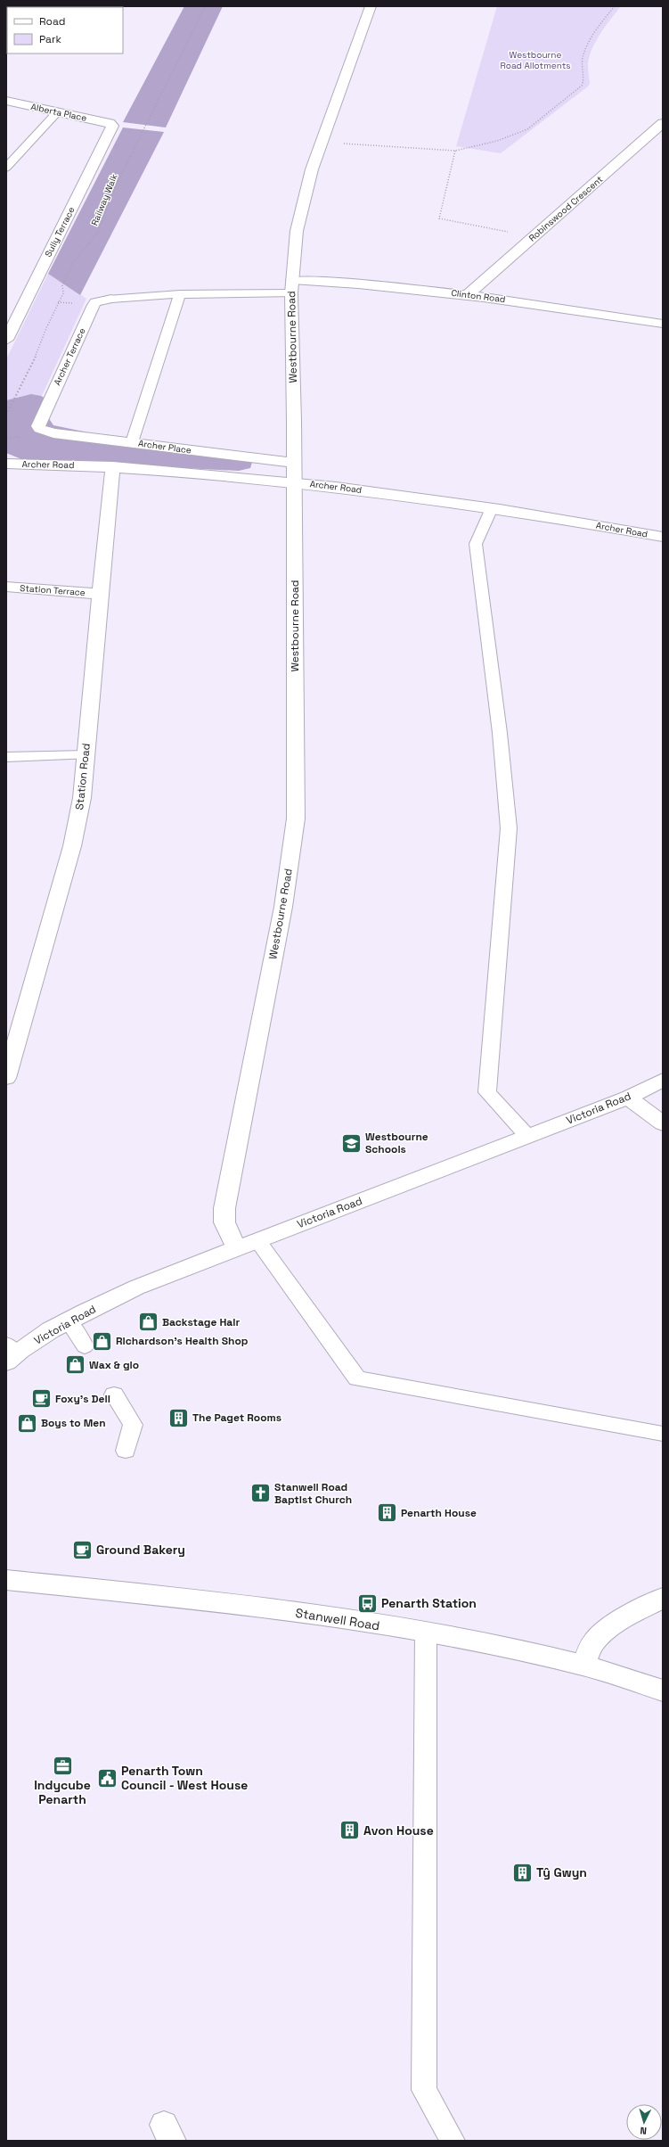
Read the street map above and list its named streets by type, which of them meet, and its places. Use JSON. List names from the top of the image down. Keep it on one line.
{"streets":{"street":["Alberta Place","Robinswood Crescent","Sully Terrace","Clinton Road","Westbourne Road","Archer Terrace","Archer Place","Archer Road","Station Terrace","Station Road","Victoria Road","Stanwell Road"],"path":["Railway Walk"]},"crossings":[["Alberta Place","Sully Terrace"],["Robinswood Crescent","Clinton Road"],["Clinton Road","Westbourne Road"],["Westbourne Road","Archer Place"],["Westbourne Road","Archer Road"],["Westbourne Road","Victoria Road"],["Archer Terrace","Archer Place"],["Archer Road","Station Road"],["Station Terrace","Station Road"]],"parks":["Westbourne Road Allotments"],"places":{"school or university":["Westbourne Schools"],"shop":["Backstage Hair","Richardson's Health Shop","Wax & glo","Boys to Men"],"cafe":["Foxy's Deli","Ground Bakery"],"building":["The Paget Rooms","Penarth House","Avon House","Tŷ Gwyn"],"church":["Stanwell Road Baptist Church"],"bus stop":["Penarth Station"],"office":["Indycube Penarth"],"public building":["Penarth Town Council - West House"]},"legend":["Road","Park"],"north":"bottom"}
